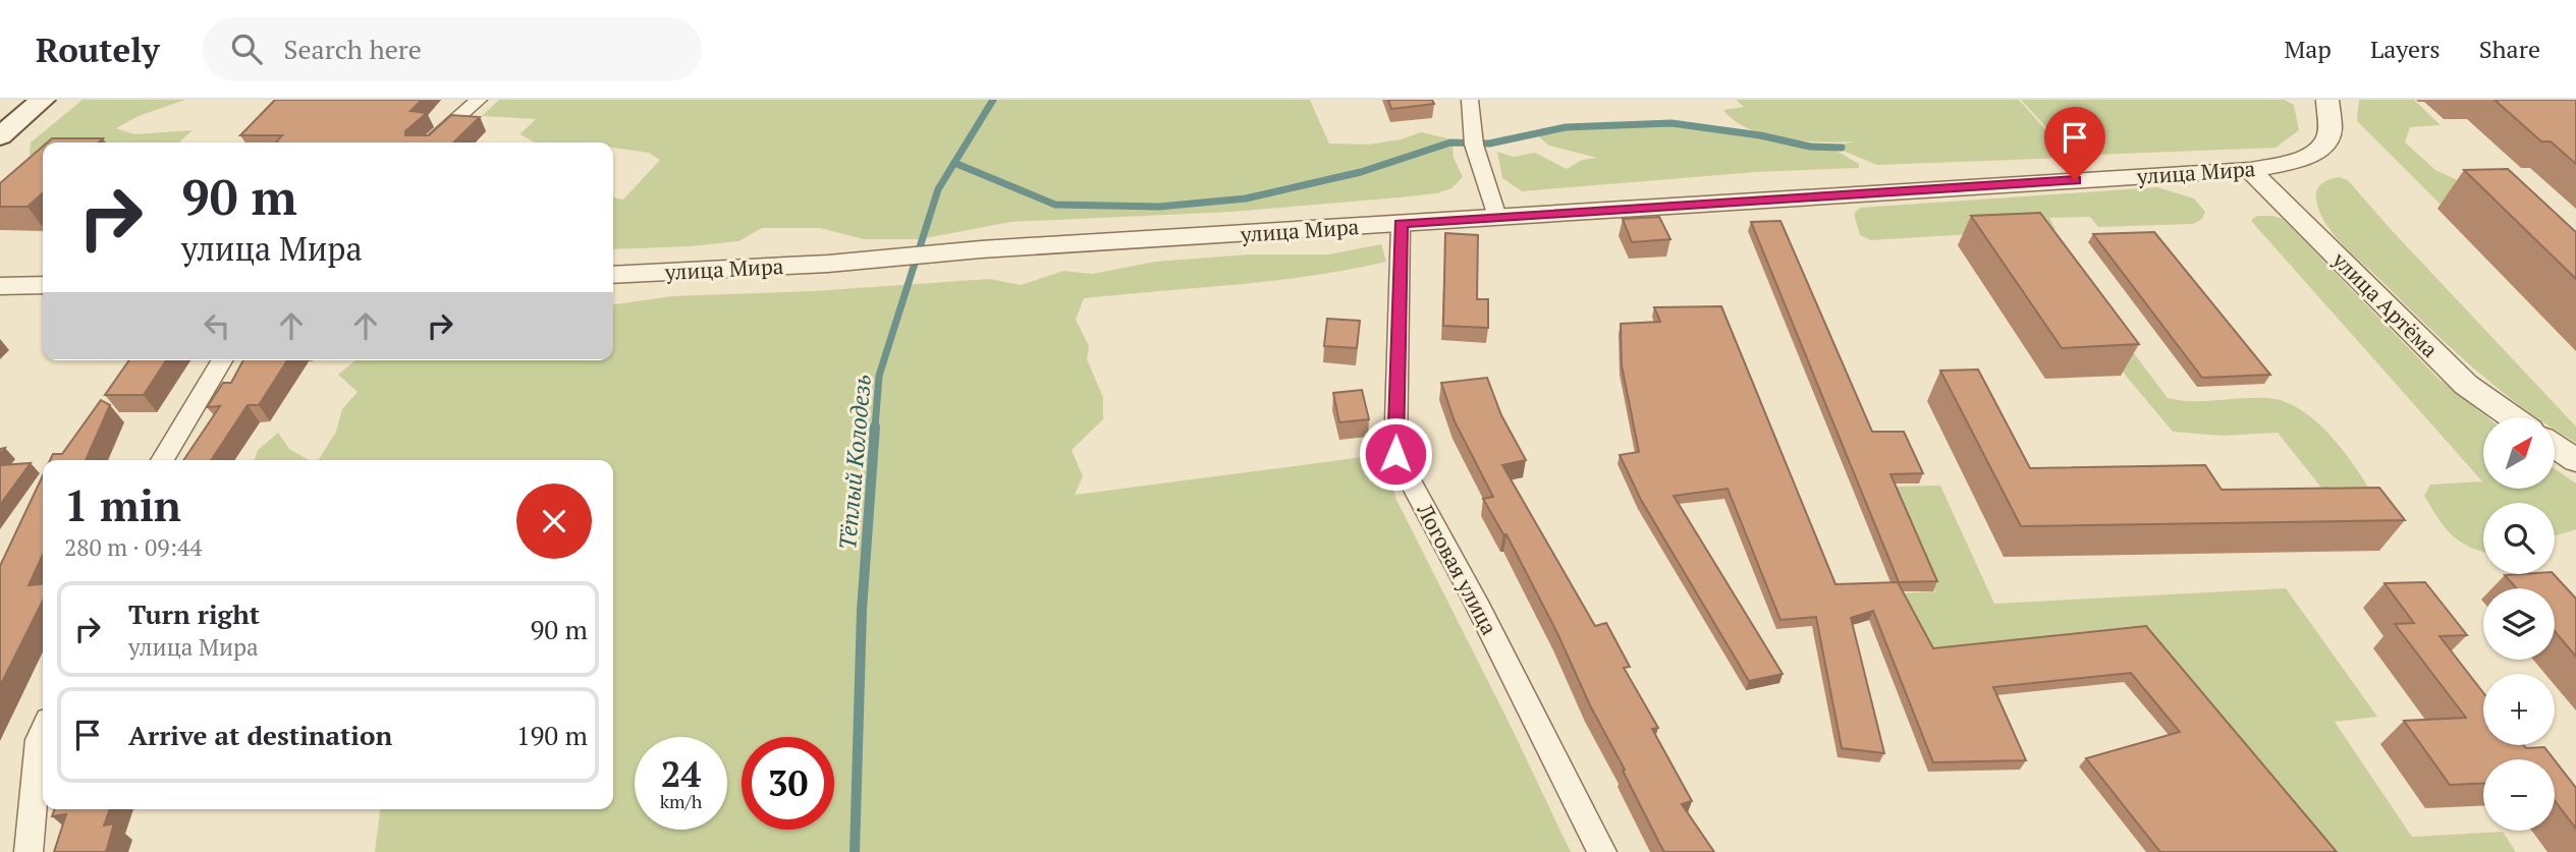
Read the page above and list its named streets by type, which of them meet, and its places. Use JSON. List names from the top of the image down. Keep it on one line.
{"streets":{"street":["улица Мира","улица Артёма","Логовая улица"]},"crossings":[["улица Мира","улица Артёма"],["улица Мира","Логовая улица"]],"water":["Тёплый Колодезь"],"north":"top right","page":{"header":"Routely","search":"Search here","nav":["Map","Layers","Share"],"turn":["90 m","улица Мира"],"map_buttons":["+","−"],"heading":["1 min","280 m · 09:44"],"list":[{"name":"Turn right","note":"улица Мира","value":"90 m"},{"name":"Arrive at destination","value":"190 m"}],"speed":"24 km/h","limit":"30"}}
